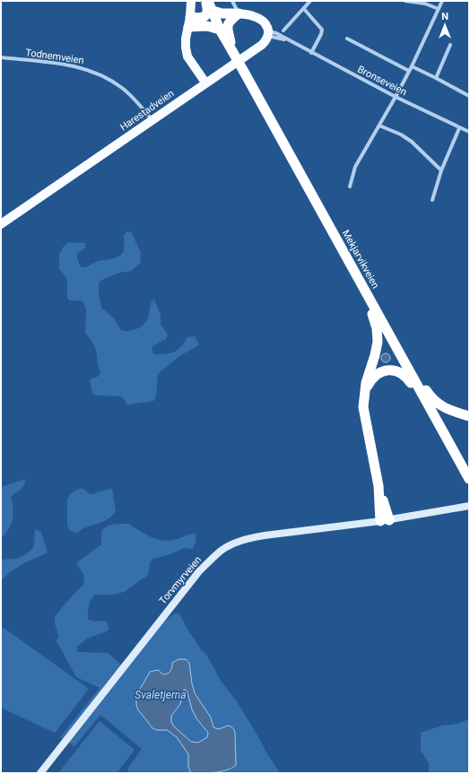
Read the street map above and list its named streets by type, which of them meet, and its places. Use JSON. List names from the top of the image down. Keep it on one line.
{"streets":{"highway":["Mekjarvikveien"],"main road":["Harestadveien","Torvmyrveien"],"street":["Todnemveien","Bronseveien"]},"crossings":[["Todnemveien","Harestadveien"],["Bronseveien","Harestadveien"]],"water":["Svaletjerna"],"north":"top"}
